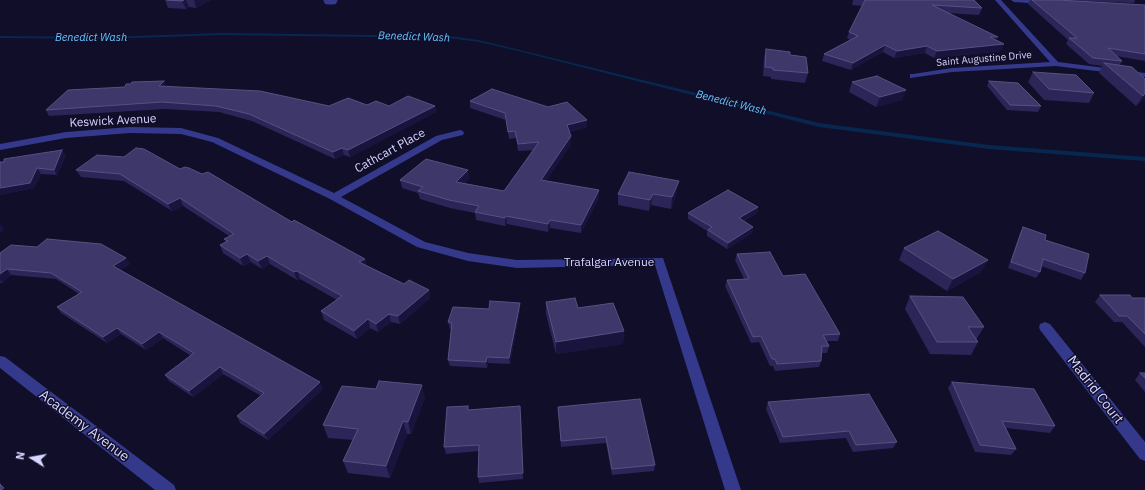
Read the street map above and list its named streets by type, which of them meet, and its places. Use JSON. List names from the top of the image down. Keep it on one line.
{"streets":{"street":["Saint Augustine Drive","Keswick Avenue","Cathcart Place","Trafalgar Avenue","Madrid Court","Academy Avenue"]},"crossings":[["Keswick Avenue","Cathcart Place"],["Keswick Avenue","Trafalgar Avenue"],["Cathcart Place","Trafalgar Avenue"]],"water":["Benedict Wash"],"north":"left"}
